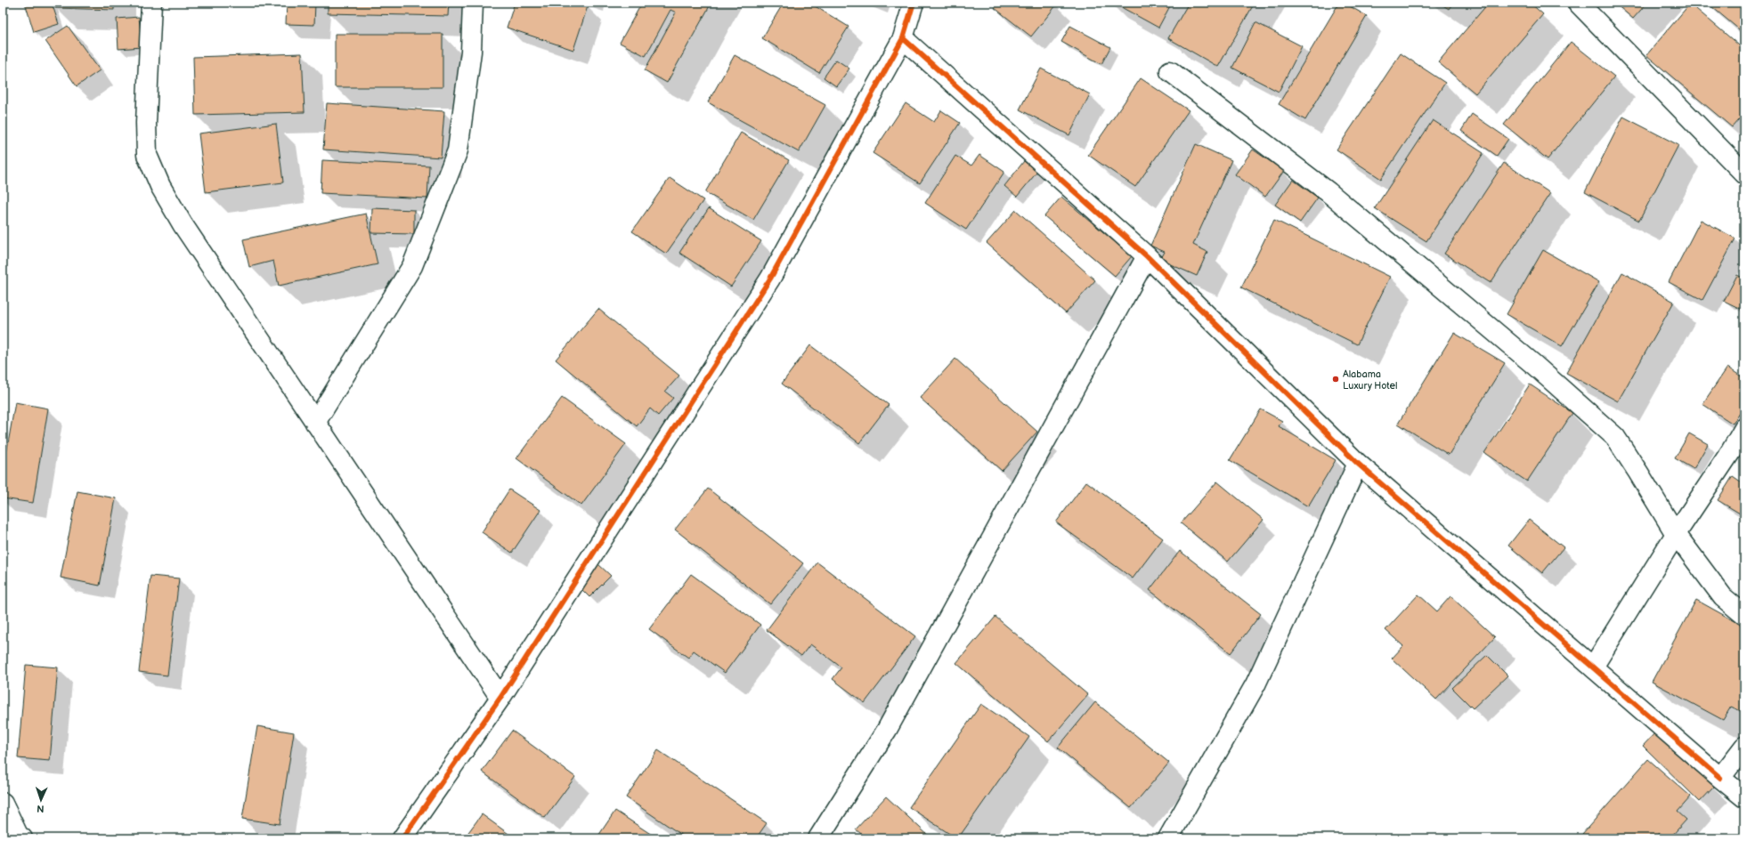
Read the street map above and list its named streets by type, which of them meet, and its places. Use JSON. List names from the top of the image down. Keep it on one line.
{"places":["Alabama Luxury Hotel"],"north":"bottom"}
